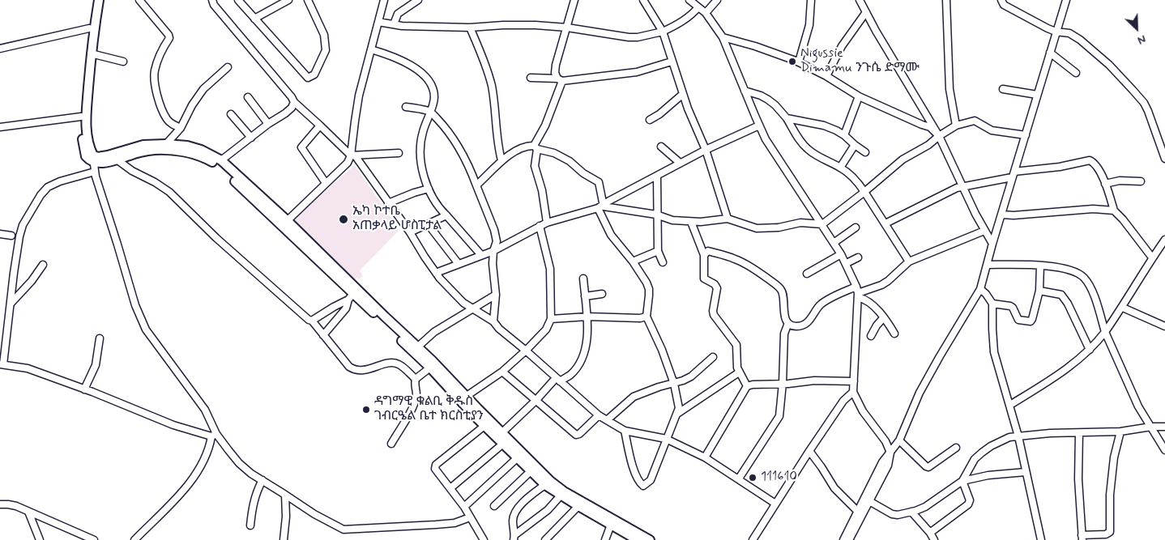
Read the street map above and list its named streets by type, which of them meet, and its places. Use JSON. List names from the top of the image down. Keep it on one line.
{"places":["Nigussie Dimamu ንጉሴ ድማሙ","ኤካ ኮተቤ አጠቃላይ ሆስፒታል","ዳግማዊ ቁልቢ ቅዱስ ገብርዔል ቤተ ክርስቲያን","111610"],"north":"bottom right"}
